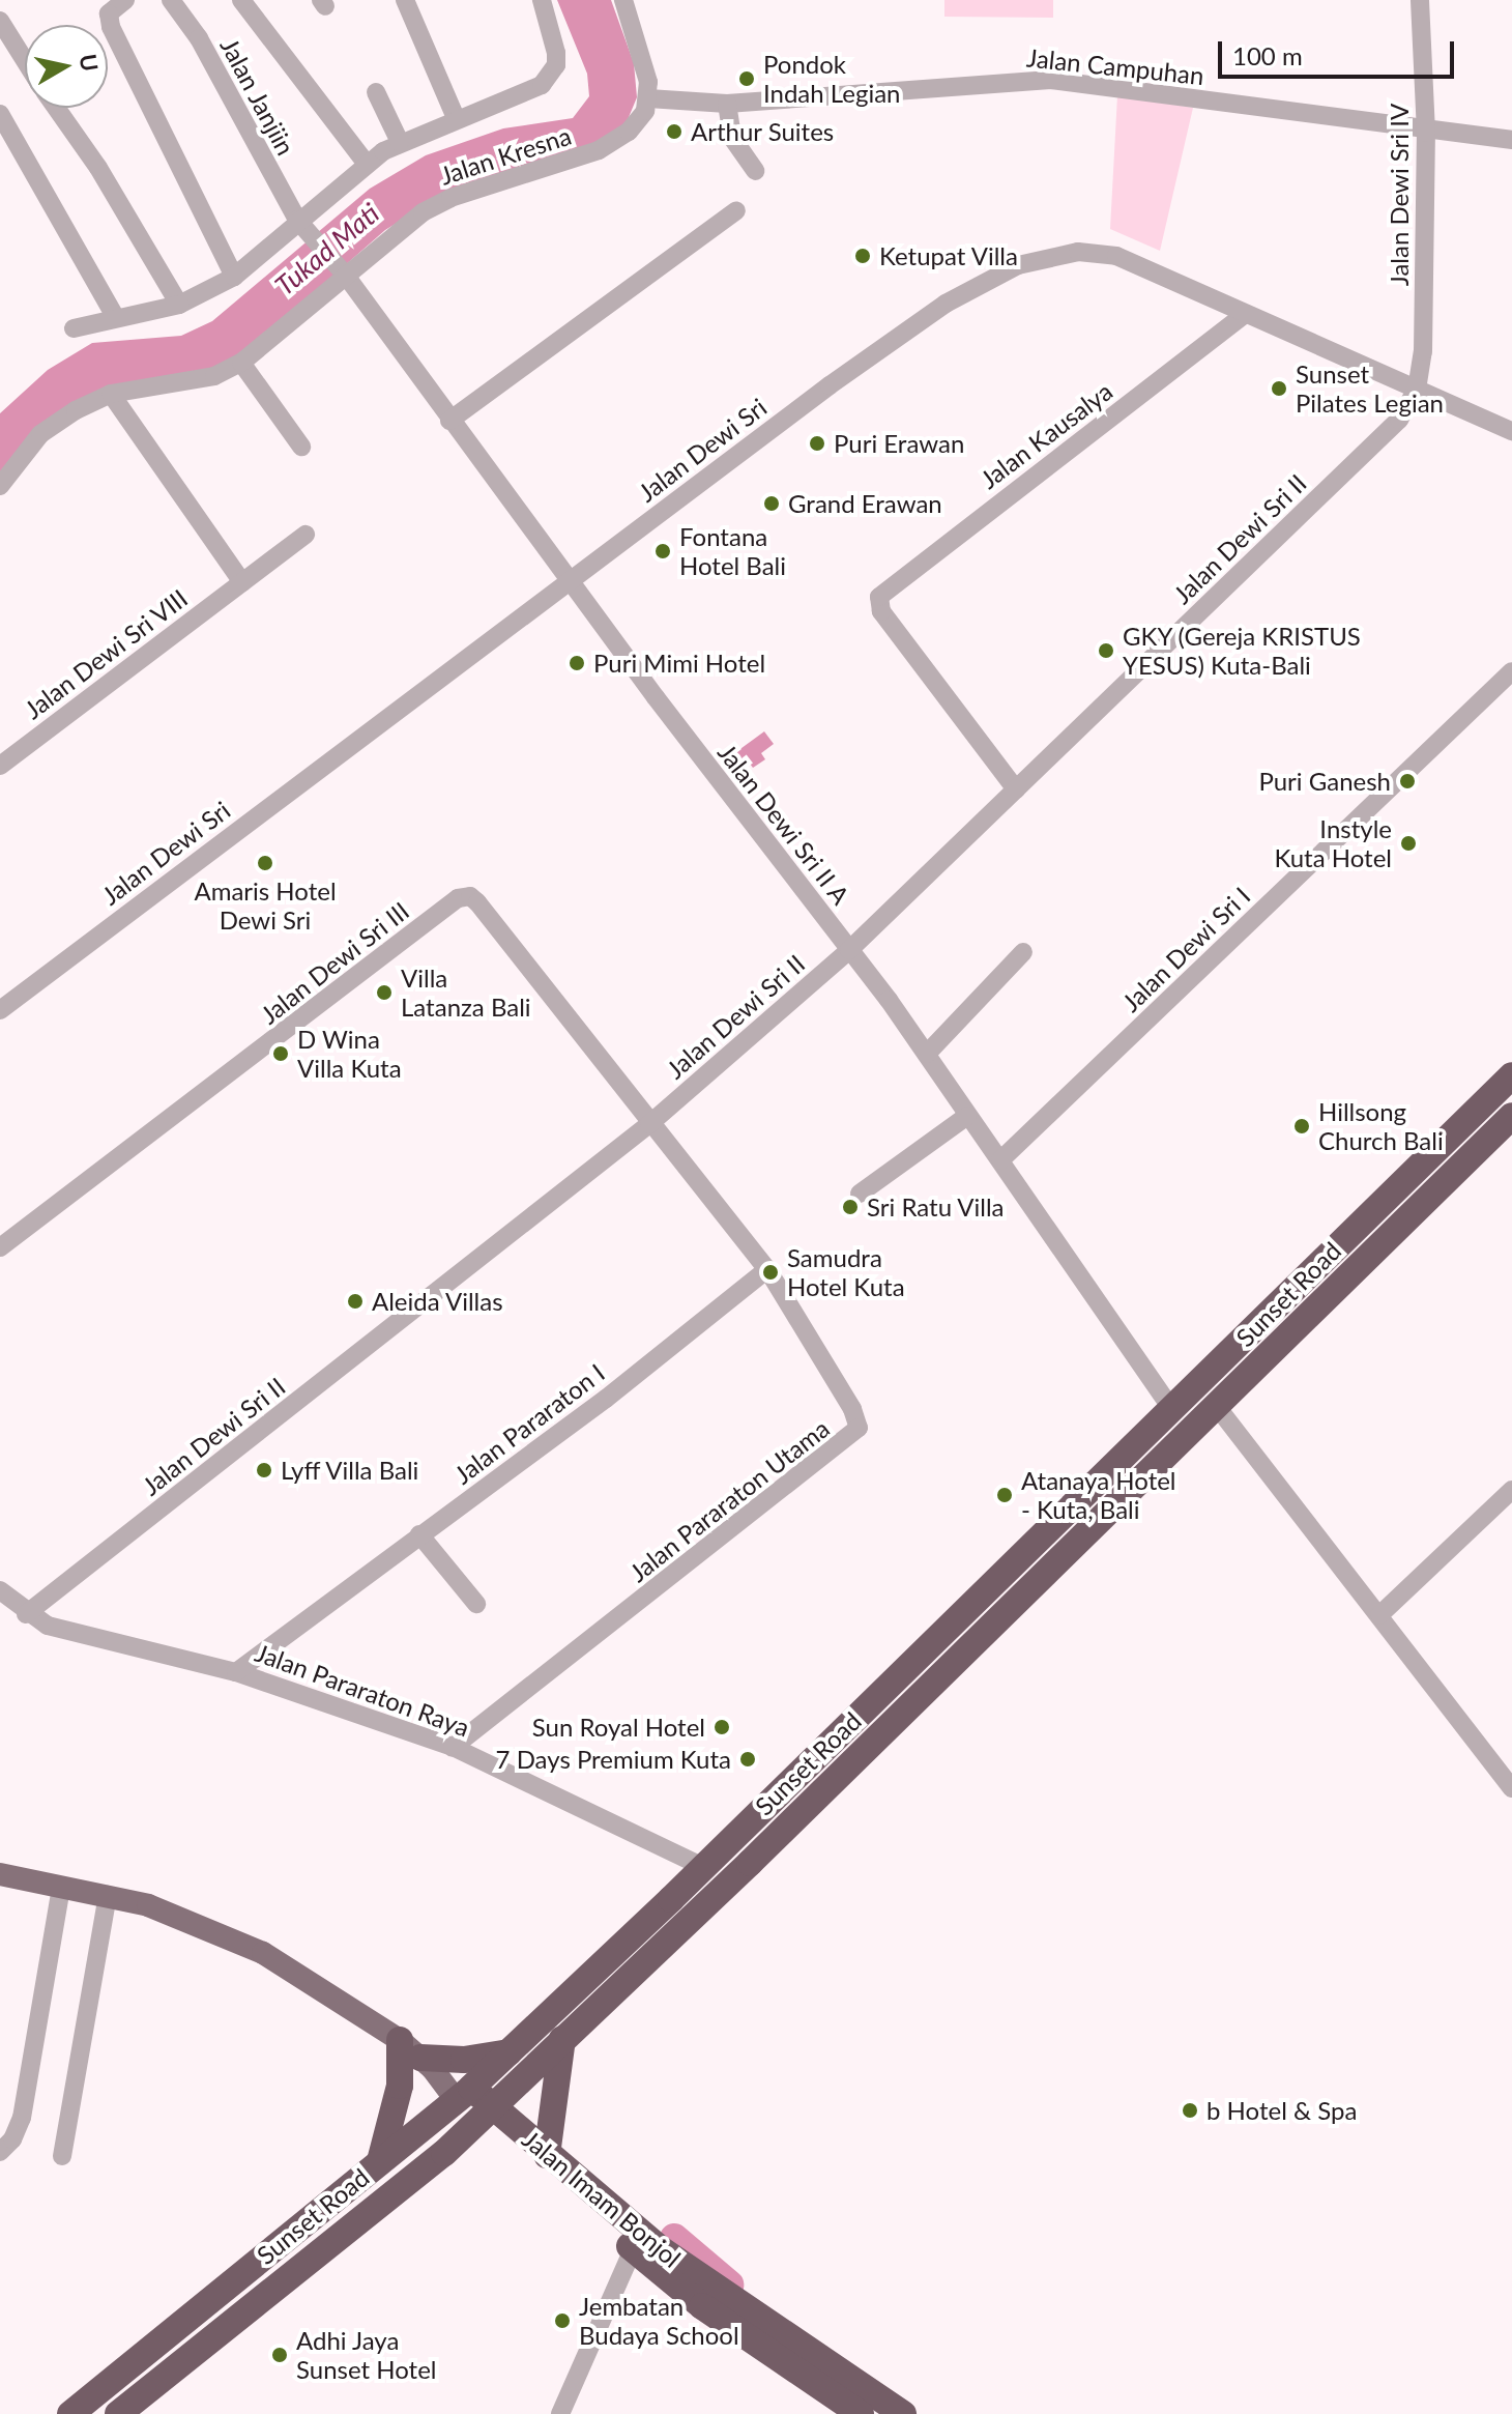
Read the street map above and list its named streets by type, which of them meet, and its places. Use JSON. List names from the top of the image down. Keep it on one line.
{"streets":{"highway":["Sunset Road","Jalan Imam Bonjol"],"street":["Jalan Campuhan","Jalan Janjiin","Jalan Kresna","Jalan Dewi Sri IV","Jalan Kausalya","Jalan Dewi Sri","Jalan Dewi Sri II","Jalan Dewi Sri VIII","Jalan Dewi Sri II A","Jalan Dewi Sri I","Jalan Dewi Sri III","Jalan Pararaton I","Jalan Pararaton Utama","Jalan Pararaton Raya"]},"crossings":[["Jalan Campuhan","Jalan Kresna"],["Jalan Campuhan","Jalan Dewi Sri IV"],["Jalan Janjiin","Jalan Kresna"],["Jalan Janjiin","Jalan Dewi Sri II A"],["Jalan Kresna","Jalan Dewi Sri II A"],["Jalan Dewi Sri IV","Jalan Dewi Sri"],["Jalan Dewi Sri IV","Jalan Dewi Sri II"],["Jalan Kausalya","Jalan Dewi Sri"],["Jalan Kausalya","Jalan Dewi Sri II"],["Jalan Dewi Sri","Jalan Dewi Sri II"],["Jalan Dewi Sri","Jalan Dewi Sri II A"],["Jalan Dewi Sri II","Jalan Dewi Sri II A"],["Jalan Dewi Sri II","Jalan Dewi Sri III"],["Jalan Dewi Sri II","Jalan Pararaton Utama"],["Jalan Dewi Sri II","Jalan Pararaton Raya"],["Jalan Dewi Sri II A","Jalan Dewi Sri I"],["Jalan Dewi Sri II A","Sunset Road"],["Jalan Dewi Sri III","Jalan Pararaton Utama"],["Sunset Road","Jalan Pararaton Raya"],["Sunset Road","Jalan Imam Bonjol"],["Jalan Pararaton I","Jalan Pararaton Utama"],["Jalan Pararaton I","Jalan Pararaton Raya"],["Jalan Pararaton Utama","Jalan Pararaton Raya"]],"water":["Tukad Mati"],"places":["Pondok Indah Legian","Arthur Suites","Ketupat Villa","Sunset Pilates Legian","Puri Erawan","Grand Erawan","Fontana Hotel Bali","GKY (Gereja KRISTUS YESUS) Kuta-Bali","Puri Mimi Hotel","Puri Ganesh","Instyle Kuta Hotel","Amaris Hotel Dewi Sri","Villa Latanza Bali","D Wina Villa Kuta","Hillsong Church Bali","Sri Ratu Villa","Samudra Hotel Kuta","Aleida Villas","Lyff Villa Bali","Atanaya Hotel - Kuta, Bali","Sun Royal Hotel","7 Days Premium Kuta","b Hotel & Spa","Jembatan Budaya School","Adhi Jaya Sunset Hotel"],"scale_bar":"100 m","north":"right"}
